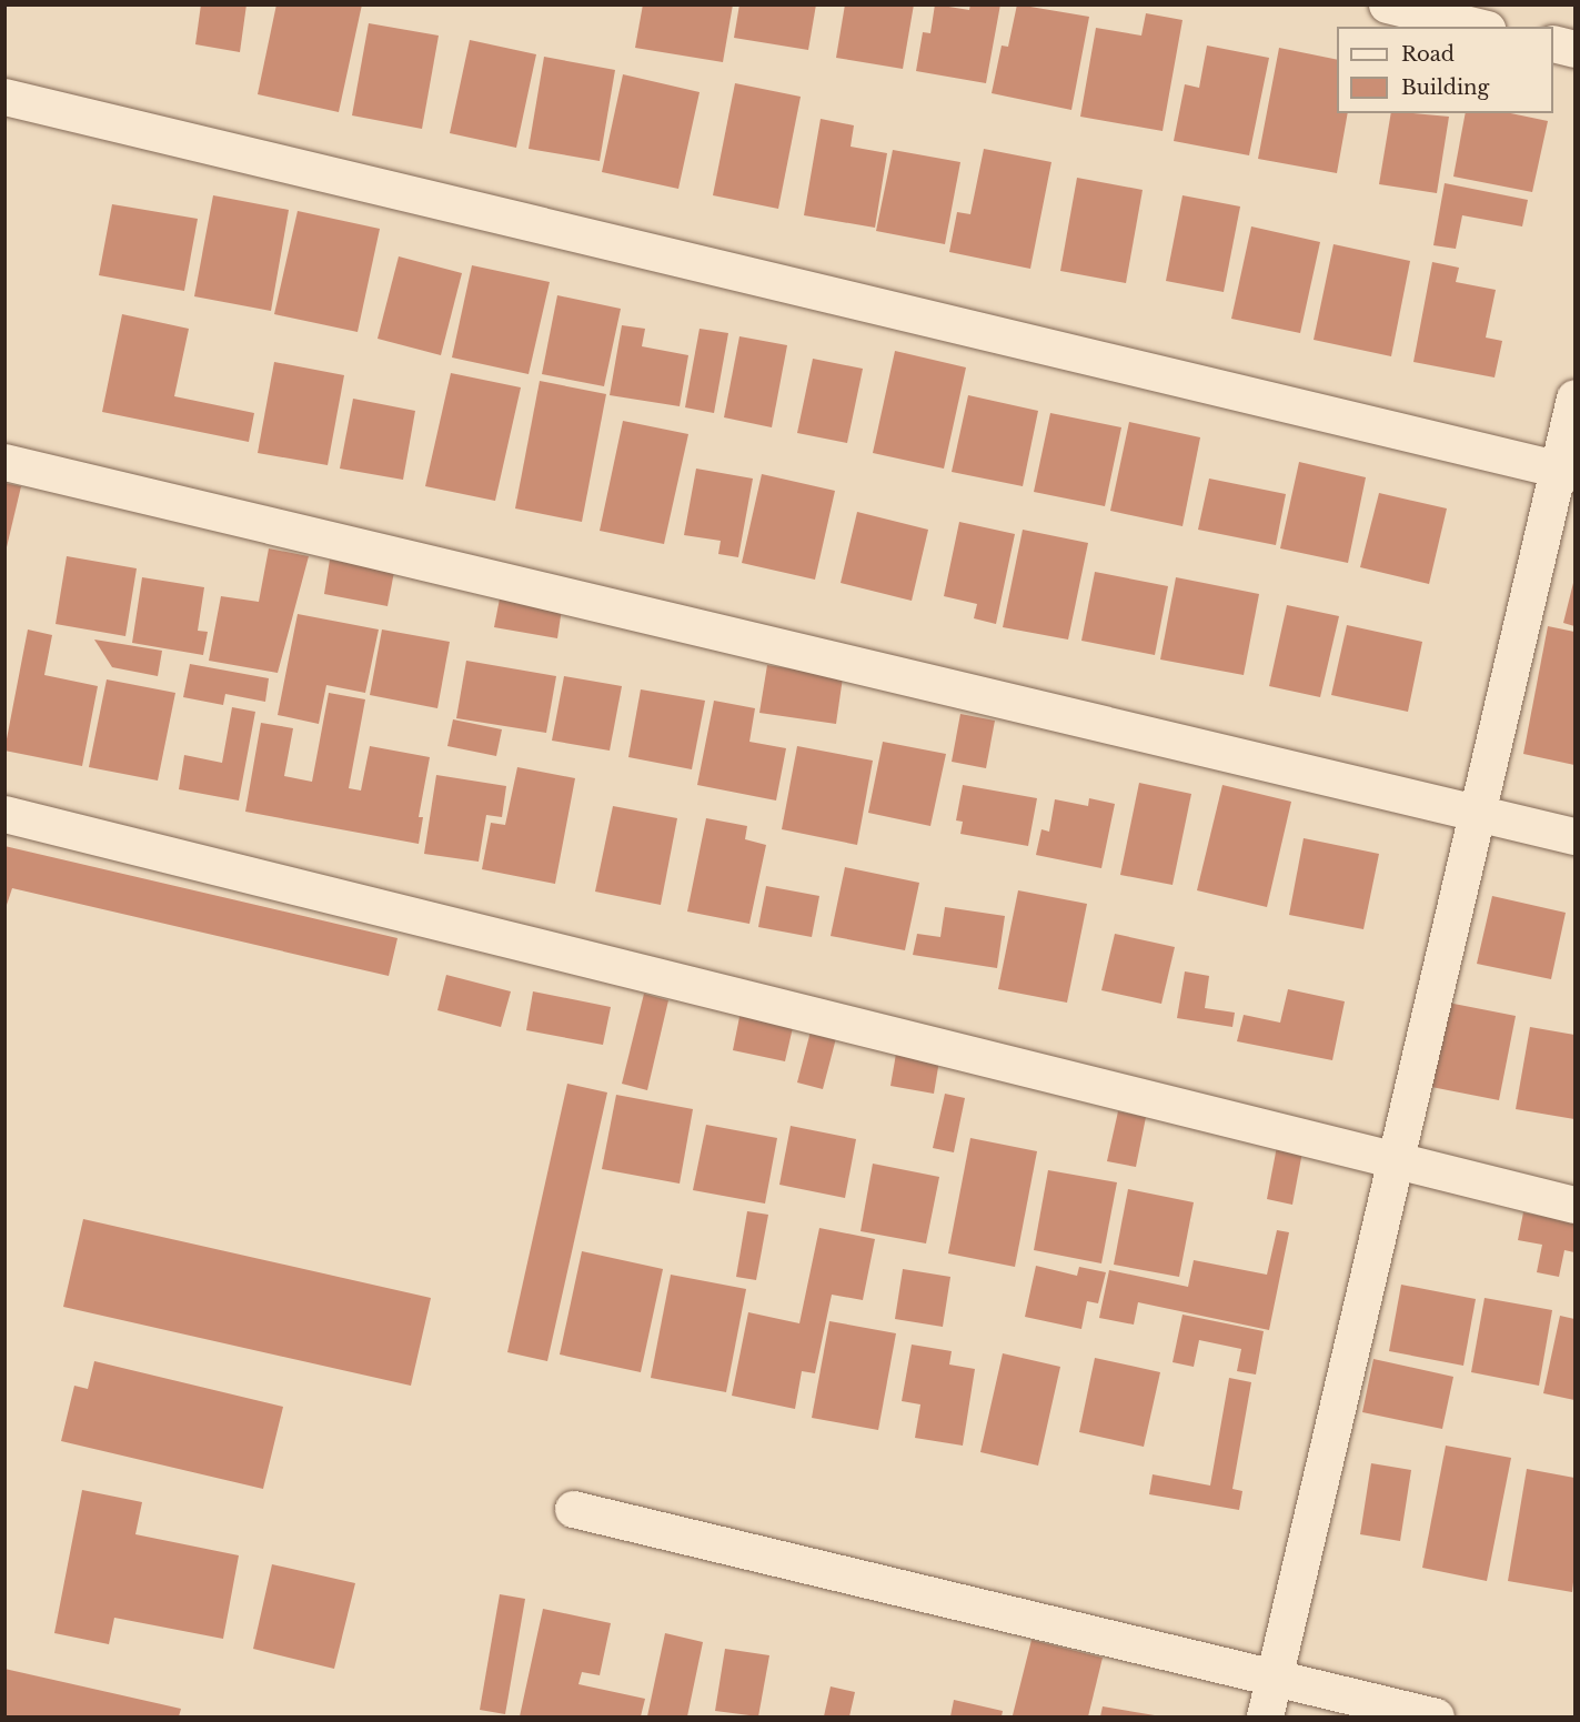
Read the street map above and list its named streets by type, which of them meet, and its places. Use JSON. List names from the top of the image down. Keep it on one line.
{"legend":["Road","Building"]}
